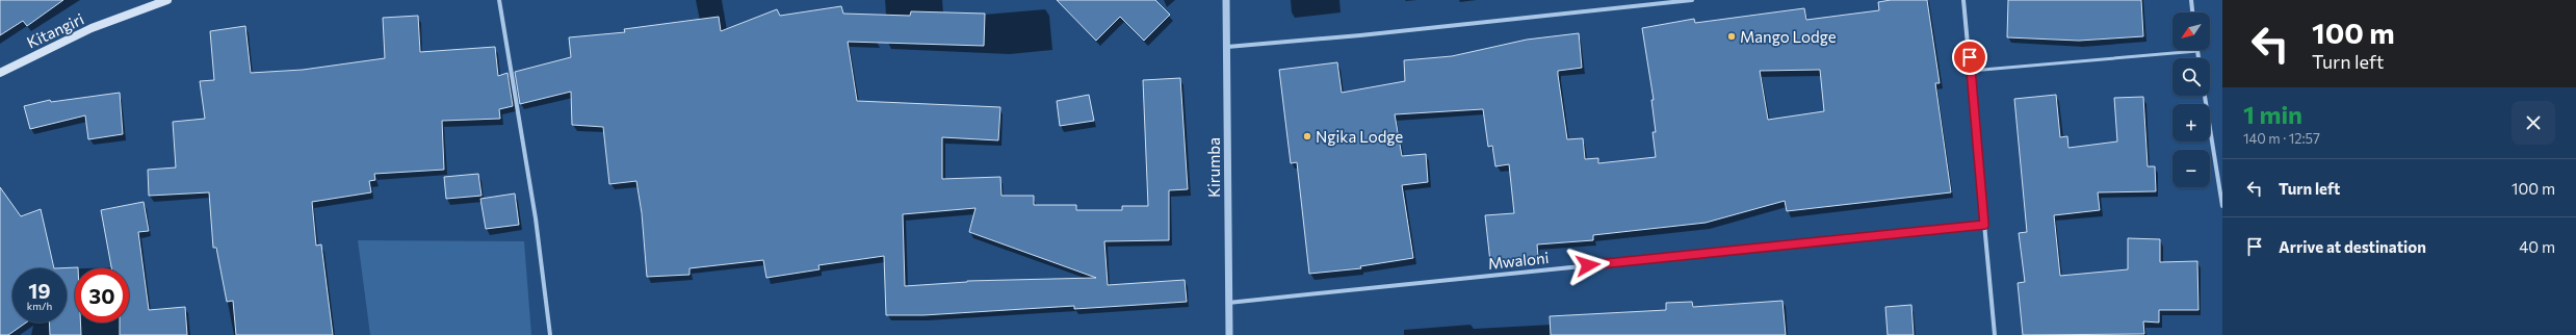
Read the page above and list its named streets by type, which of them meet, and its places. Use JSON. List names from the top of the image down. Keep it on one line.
{"streets":{"main road":["Kitangiri"],"street":["Kirumba","Mwaloni"]},"crossings":[["Kirumba","Mwaloni"]],"places":["Mango Lodge","Ngika Lodge"],"north":"bottom left","page":{"turn":["100 m","Turn left"],"map_buttons":["+","−"],"heading":["1 min","140 m · 12:57"],"list":[{"name":"Turn left","value":"100 m"},{"name":"Arrive at destination","value":"40 m"}],"speed":"19 km/h","limit":"30"}}
